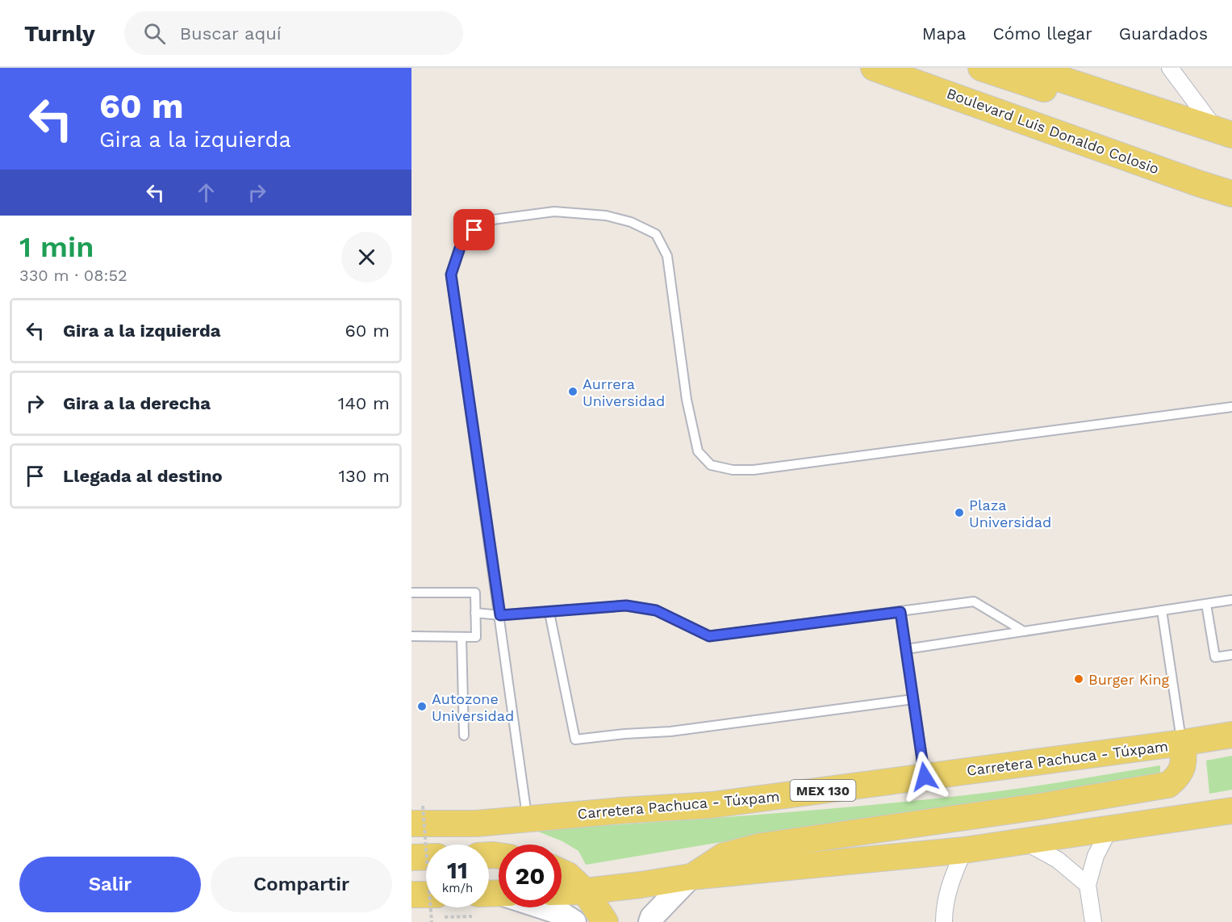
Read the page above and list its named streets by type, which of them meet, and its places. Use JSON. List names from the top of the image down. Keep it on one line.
{"streets":{"main road":["Boulevard Luis Donaldo Colosio","Carretera Pachuca - Túxpam","MEX 130"]},"places":["Aurrera Universidad","Plaza Universidad","Burger King","Autozone Universidad"],"page":{"header":"Turnly","search":"Buscar aquí","nav":["Mapa","Cómo llegar","Guardados"],"turn":["60 m","Gira a la izquierda"],"heading":["1 min","330 m · 08:52"],"list":[{"name":"Gira a la izquierda","value":"60 m"},{"name":"Gira a la derecha","value":"140 m"},{"name":"Llegada al destino","value":"130 m"}],"speed":"11 km/h","limit":"20","buttons":["Salir","Compartir"]}}
